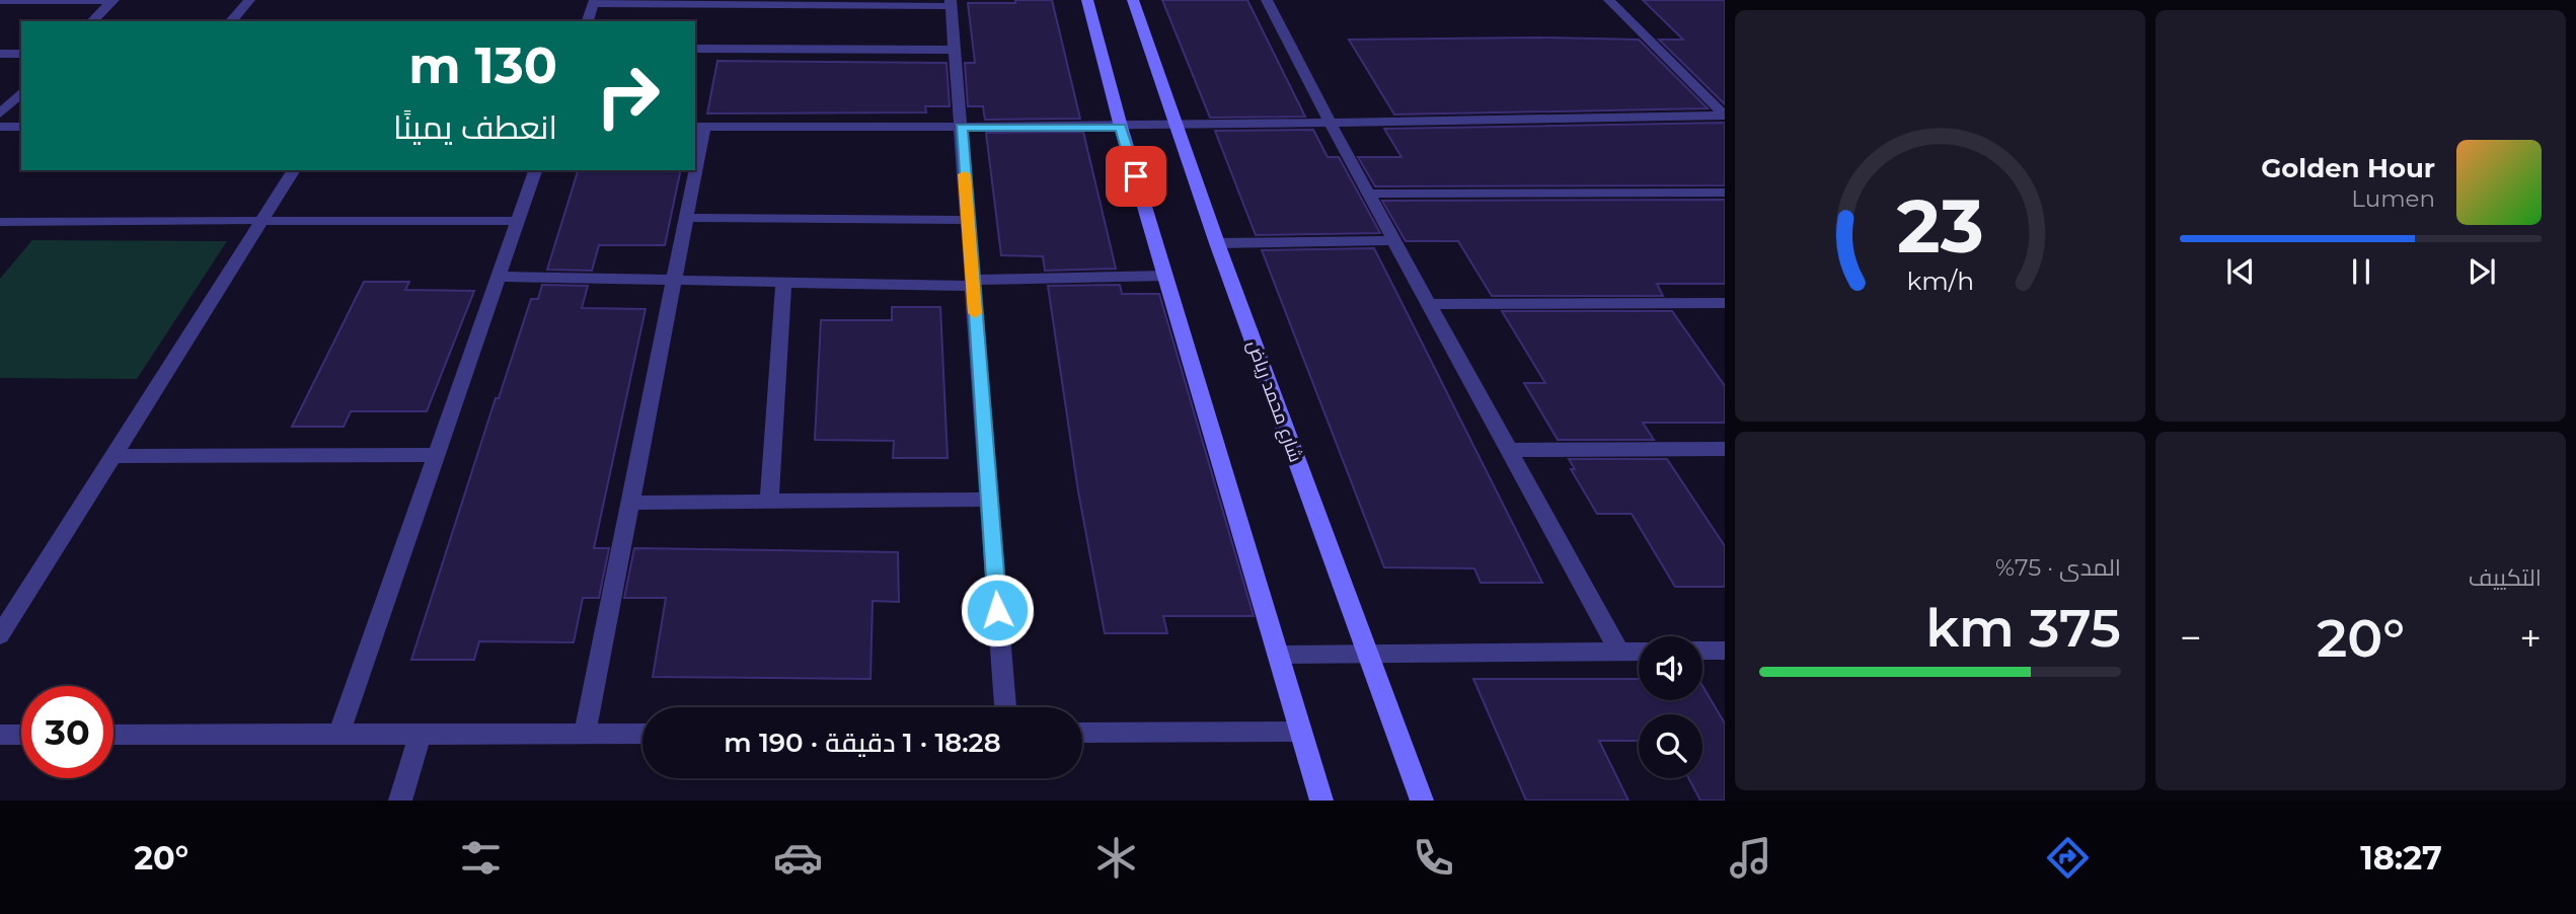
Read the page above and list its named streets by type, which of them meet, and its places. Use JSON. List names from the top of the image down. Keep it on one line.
{"streets":{"street":["شارع محمد رياض"]},"page":{"turn":["130 m","انعطف يمينًا"],"song":["Golden Hour","Lumen"],"tile":["التكييف",["المدى · 75%","375 km"]],"heat":["−","20°","+"],"limit":"30","trip":"18:28 · 1 دقيقة · 190 m","tabs":["18:27","20°"],"gauge":["23","km/h"]}}
